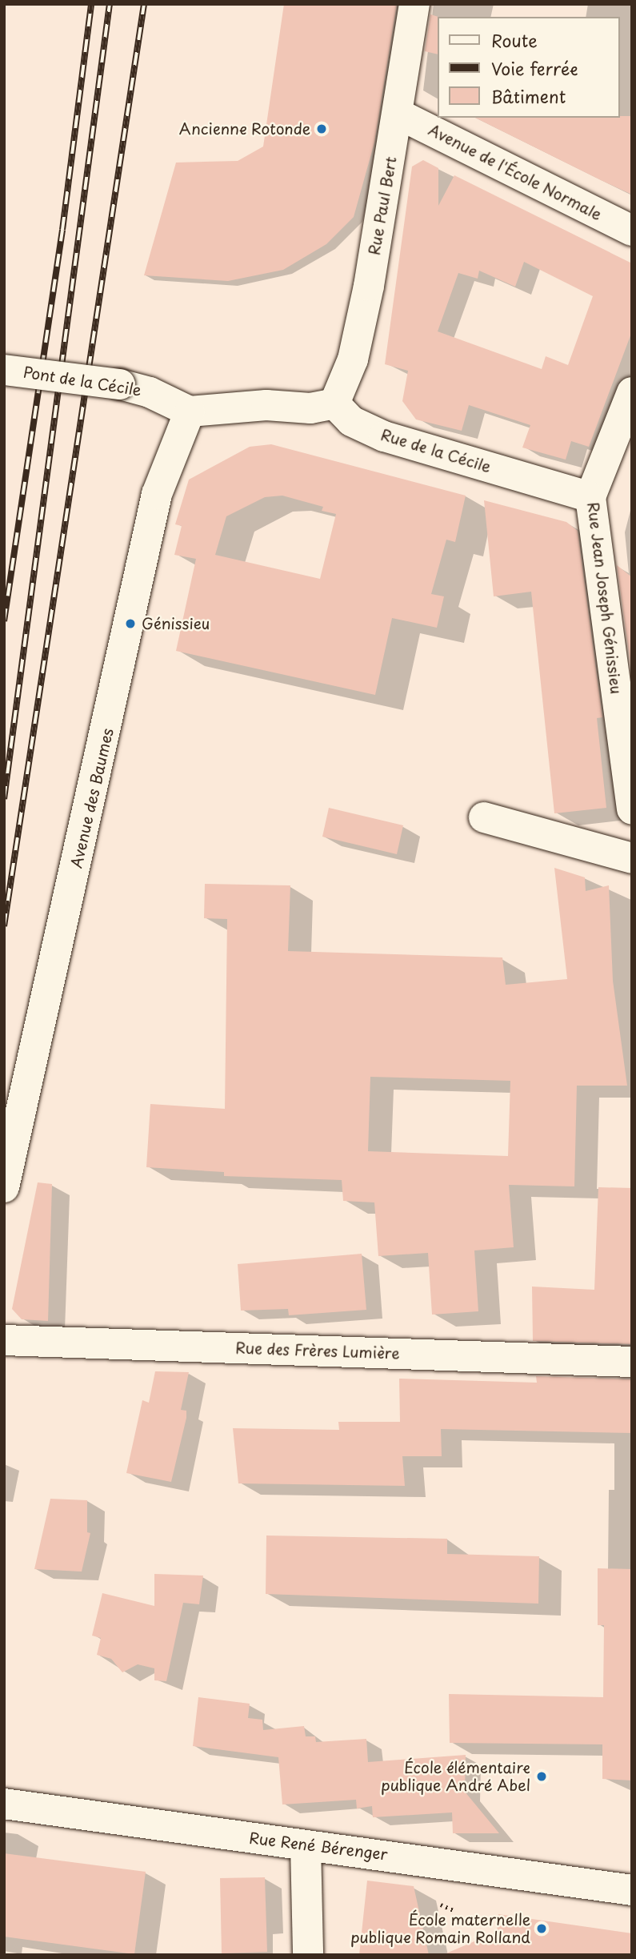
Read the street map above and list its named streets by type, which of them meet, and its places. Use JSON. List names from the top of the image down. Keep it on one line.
{"streets":{"street":["Avenue de l'École Normale","Rue Paul Bert","Pont de la Cécile","Rue de la Cécile","Rue Jean Joseph Génissieu","Avenue des Baumes","Rue des Frères Lumière","Rue René Bérenger"]},"crossings":[["Avenue de l'École Normale","Rue Paul Bert"],["Rue Paul Bert","Rue de la Cécile"],["Pont de la Cécile","Avenue des Baumes"],["Rue de la Cécile","Rue Jean Joseph Génissieu"]],"places":["Ancienne Rotonde","Génissieu","École élémentaire publique André Abel","École maternelle publique Romain Rolland"],"legend":["Route","Voie ferrée","Bâtiment"]}
